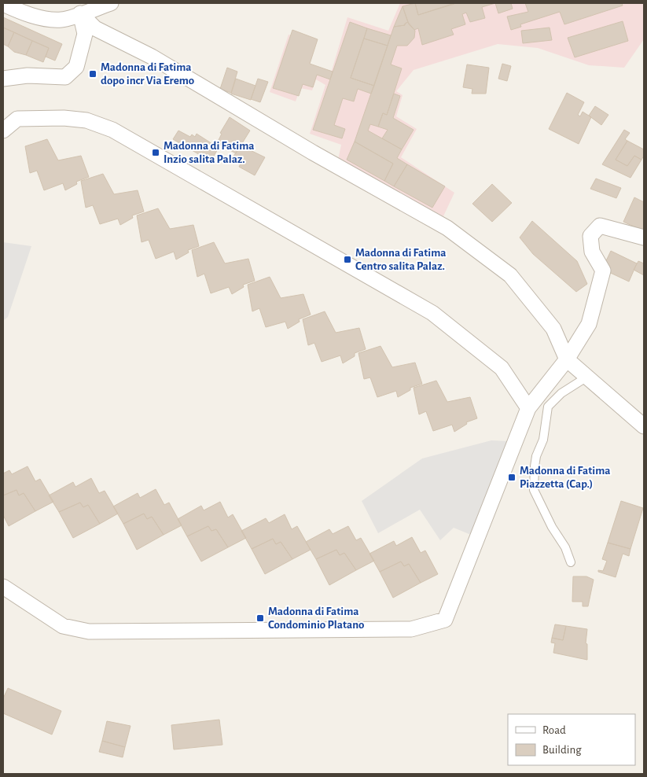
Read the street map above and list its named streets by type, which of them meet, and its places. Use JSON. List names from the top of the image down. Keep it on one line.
{"places":{"transit":["Madonna di Fatima dopo incr Via Eremo","Madonna di Fatima Inzio salita Palaz.","Madonna di Fatima Centro salita Palaz.","Madonna di Fatima Piazzetta (Cap.)","Madonna di Fatima Condominio Platano"]},"legend":["Road","Building"]}
